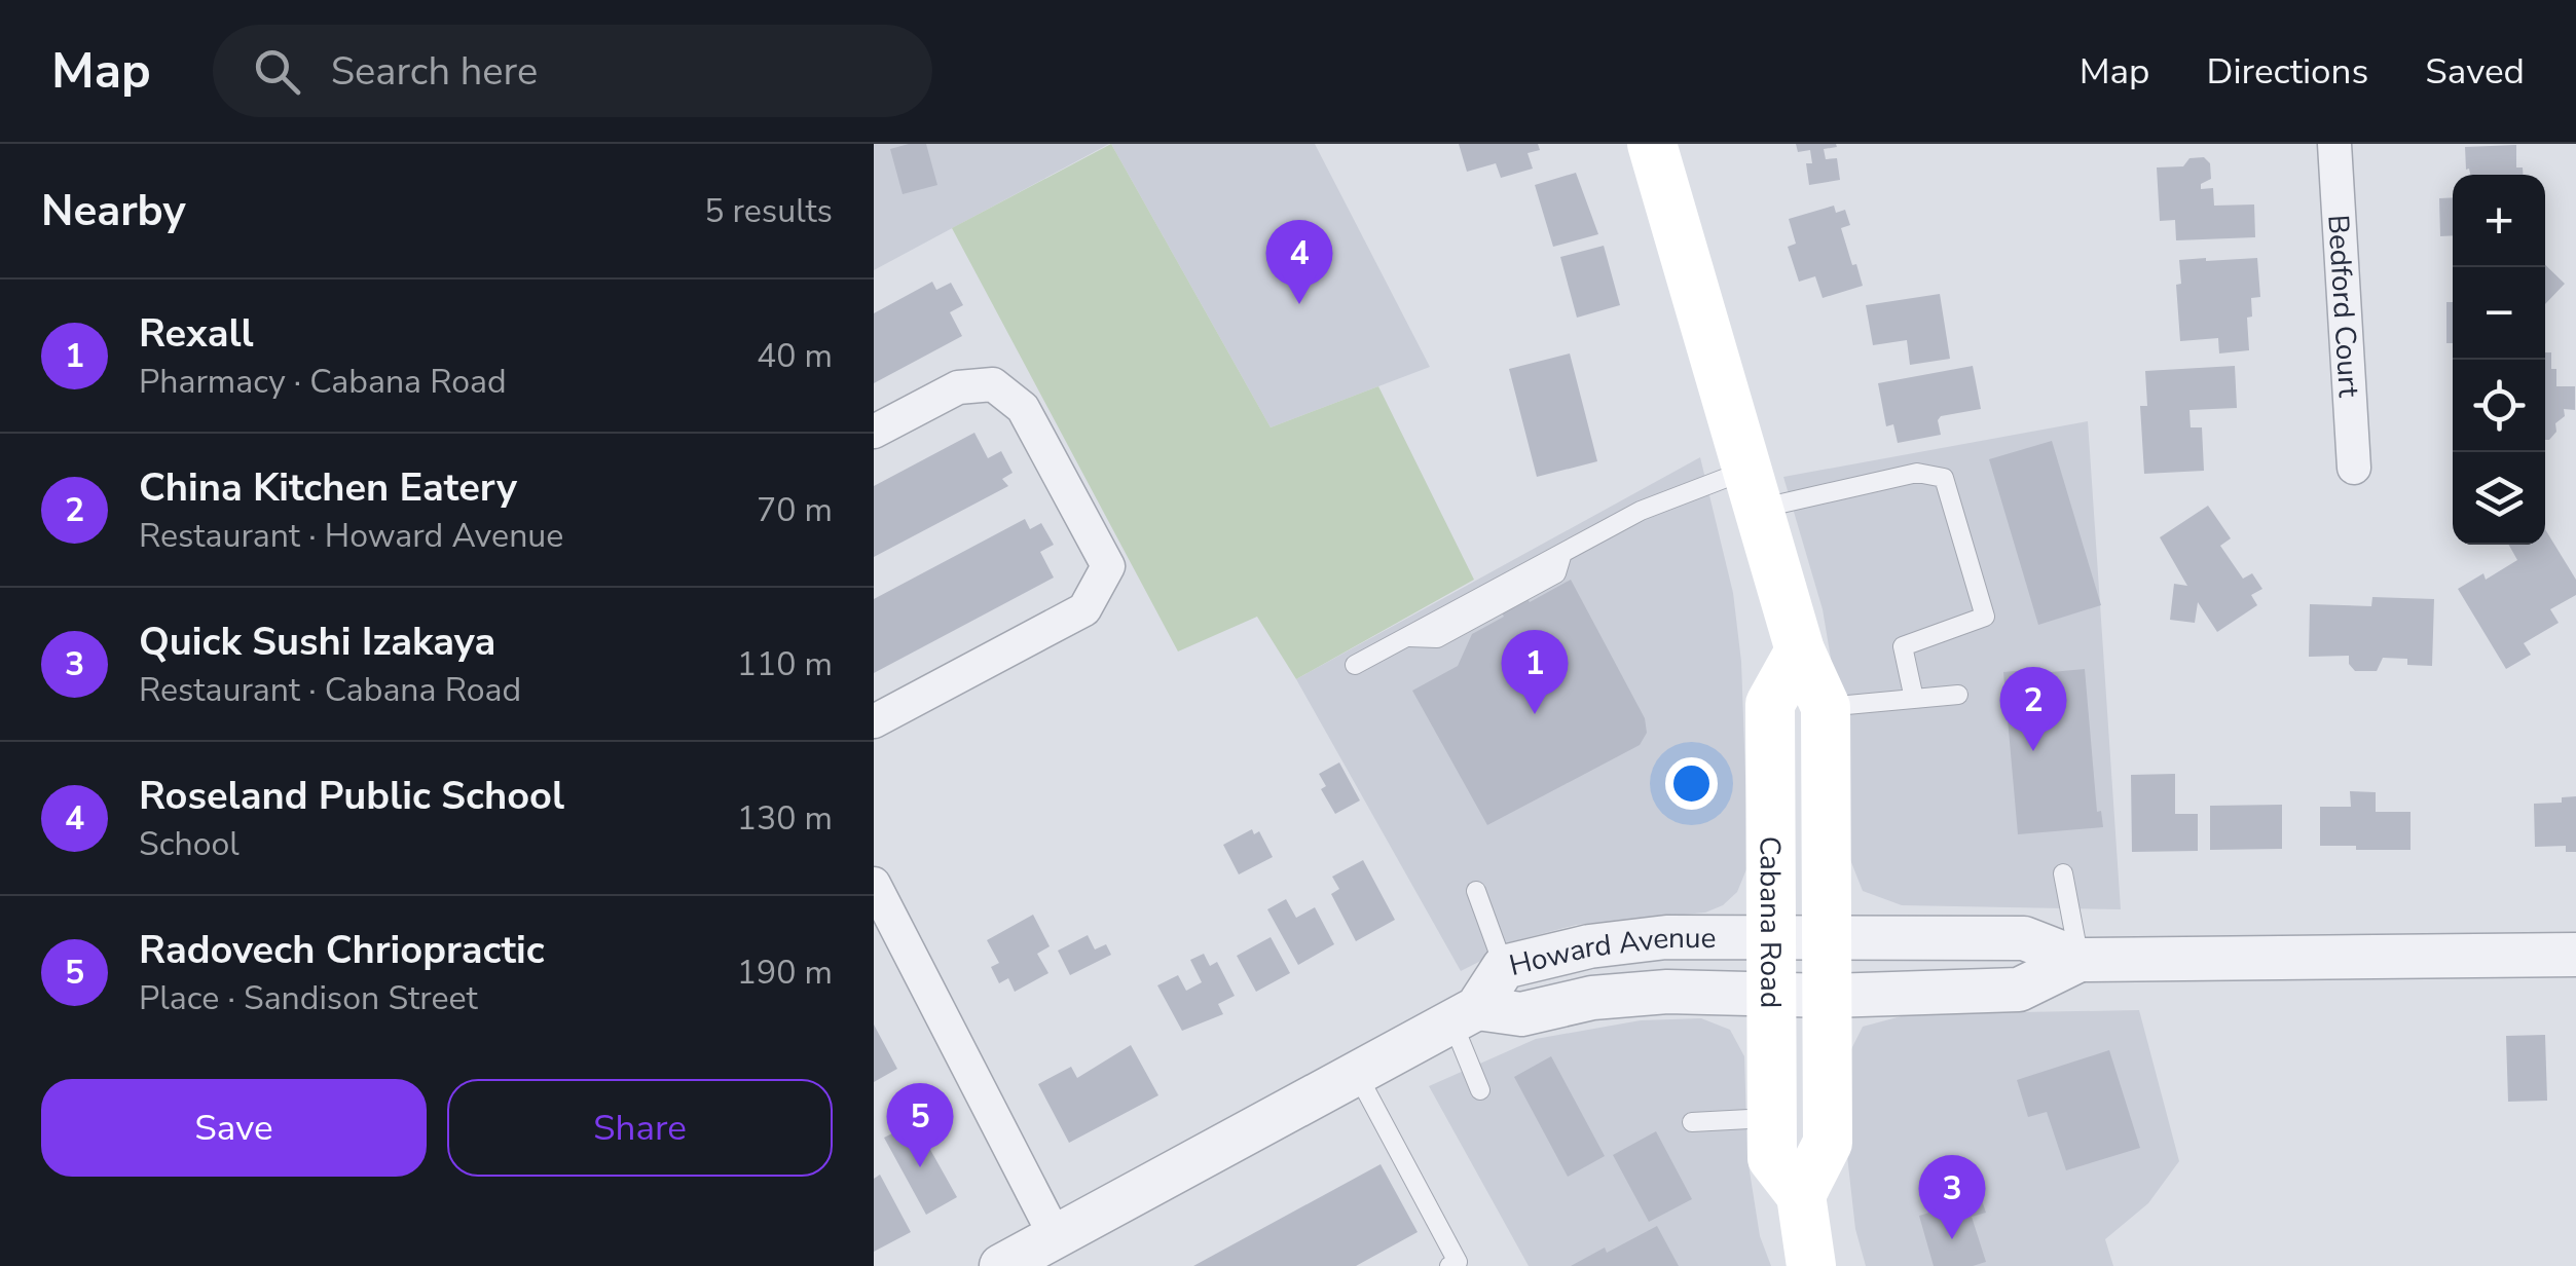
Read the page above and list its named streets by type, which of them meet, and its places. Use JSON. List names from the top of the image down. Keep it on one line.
{"streets":{"main road":["Cabana Road"],"street":["Bedford Court","Howard Avenue"]},"crossings":[["Cabana Road","Howard Avenue"]],"page":{"header":"Map","search":"Search here","nav":["Map","Directions","Saved"],"heading":["Nearby","5 results"],"map_buttons":["+","−"],"pins":["4","1","2","5","3"],"list":[{"mark":"1","name":"Rexall","note":"Pharmacy · Cabana Road","value":"40 m"},{"mark":"2","name":"China Kitchen Eatery","note":"Restaurant · Howard Avenue","value":"70 m"},{"mark":"3","name":"Quick Sushi Izakaya","note":"Restaurant · Cabana Road","value":"110 m"},{"mark":"4","name":"Roseland Public School","note":"School","value":"130 m"},{"mark":"5","name":"Radovech Chriopractic","note":"Place · Sandison Street","value":"190 m"}],"buttons":["Save","Share"]}}
